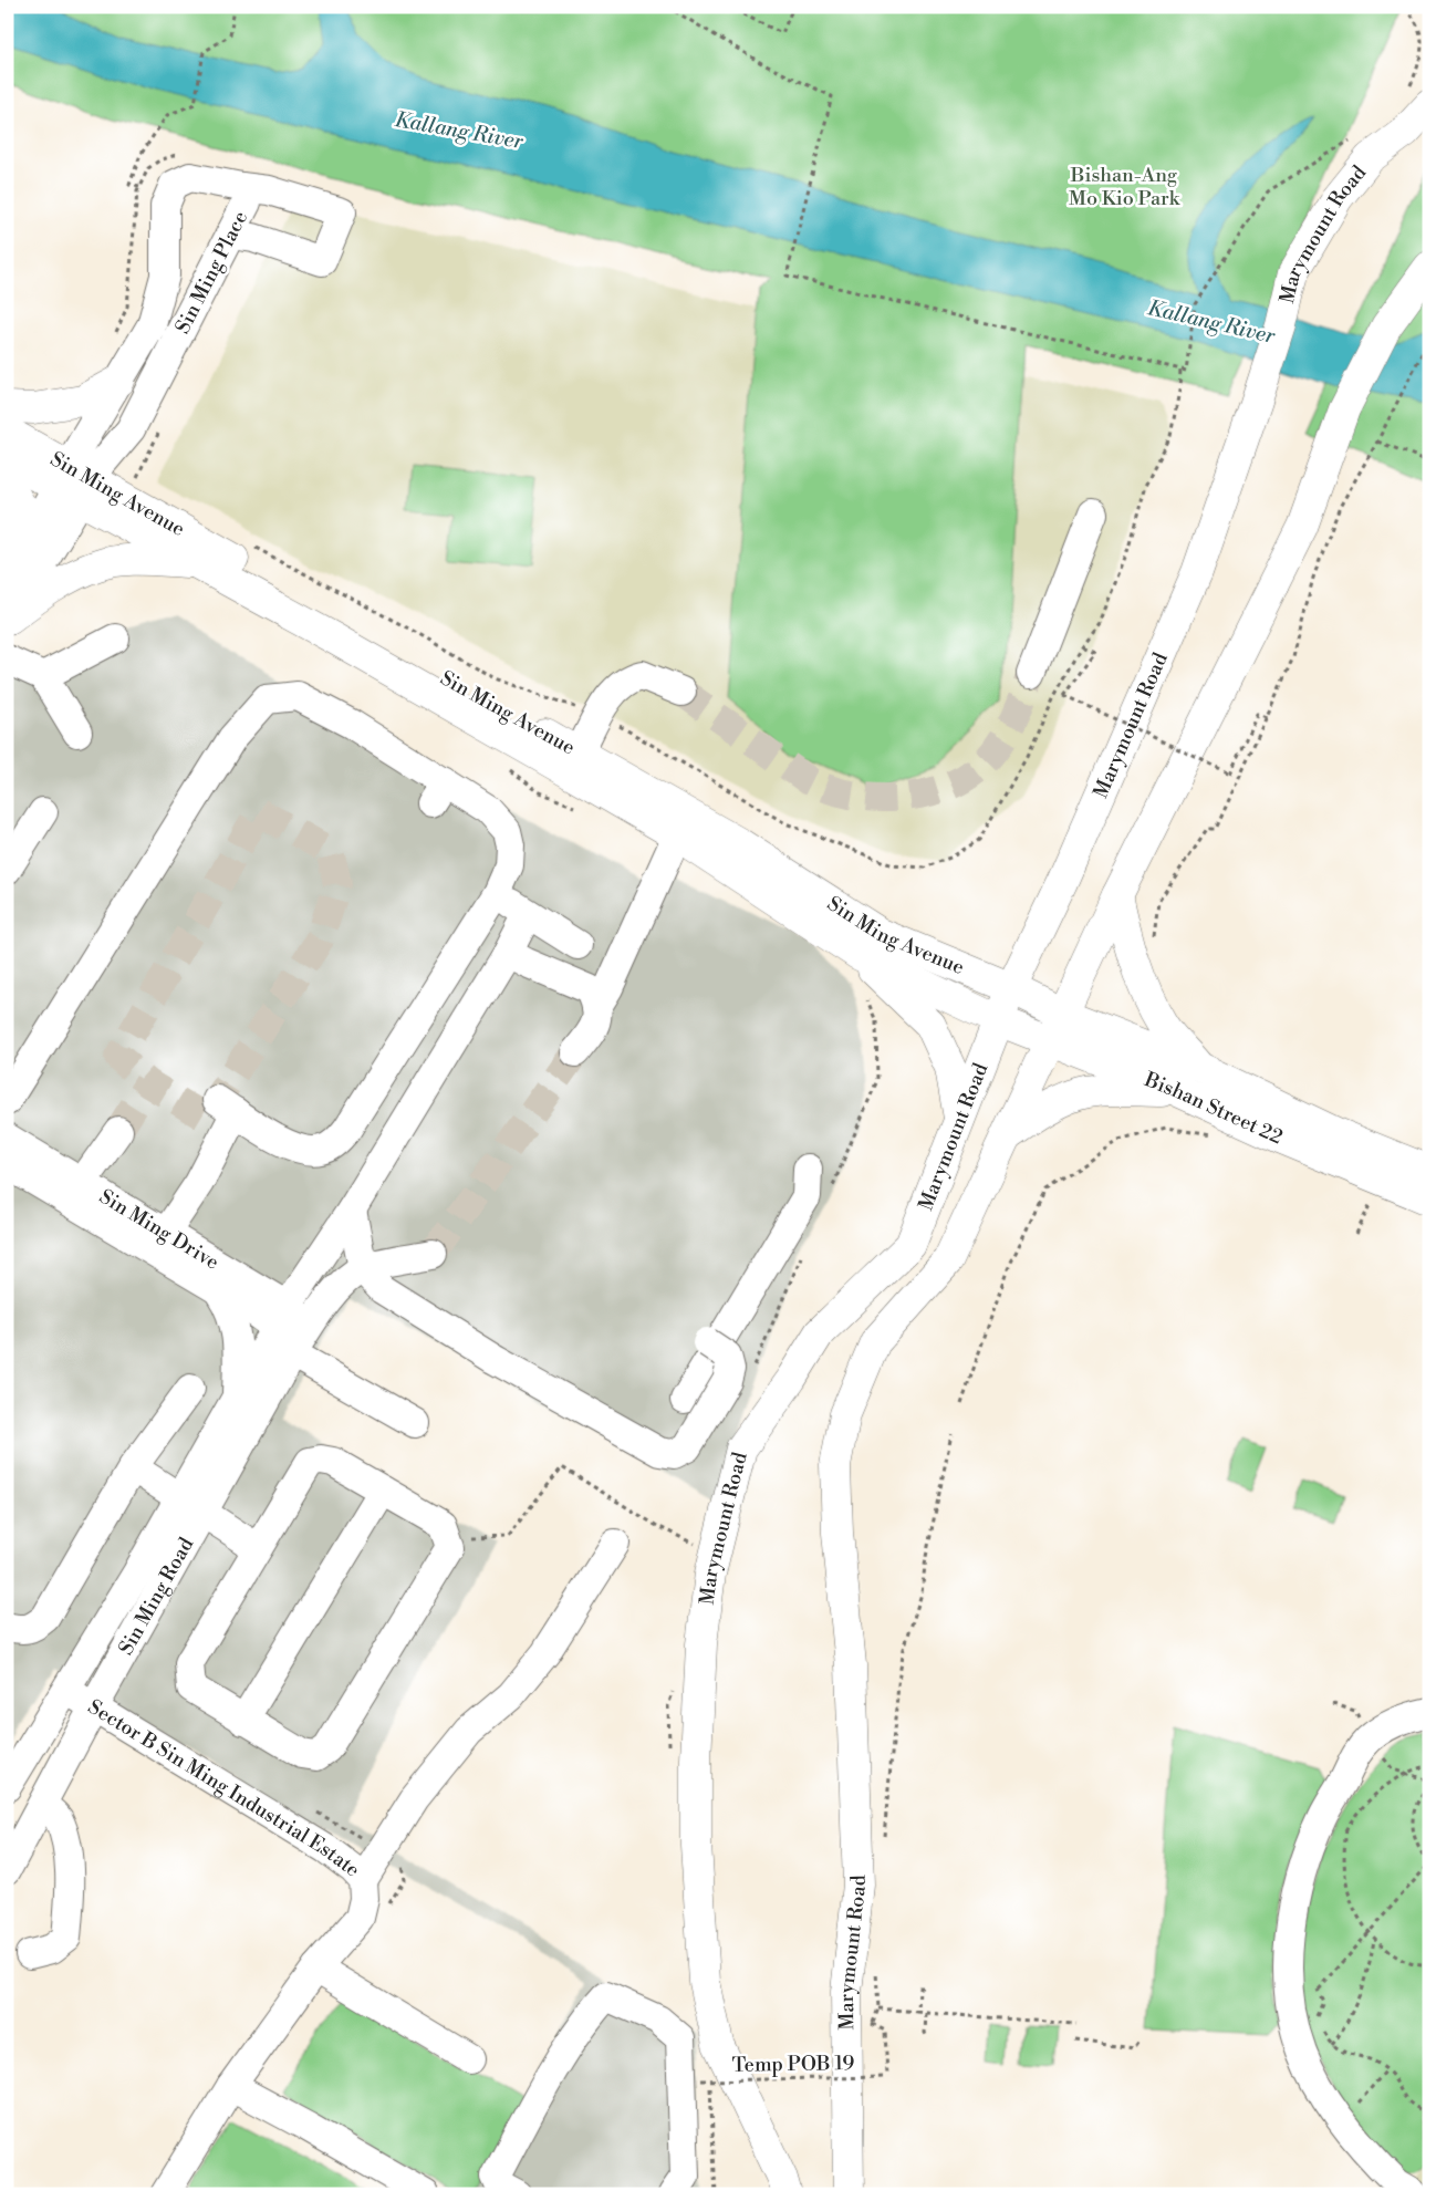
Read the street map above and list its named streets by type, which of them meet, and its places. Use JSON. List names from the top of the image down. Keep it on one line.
{"streets":{"main road":["Marymount Road","Sin Ming Avenue","Bishan Street 22"],"street":["Sin Ming Place","Sin Ming Drive","Sin Ming Road","Sector B Sin Ming Industrial Estate"],"path":["Temp POB 19"]},"crossings":[["Marymount Road","Sin Ming Avenue"],["Marymount Road","Bishan Street 22"],["Sin Ming Place","Sin Ming Avenue"],["Sin Ming Avenue","Bishan Street 22"],["Sin Ming Drive","Sin Ming Road"],["Sin Ming Road","Sector B Sin Ming Industrial Estate"]],"water":["Kallang River"],"parks":["Bishan-Ang Mo Kio Park"]}
